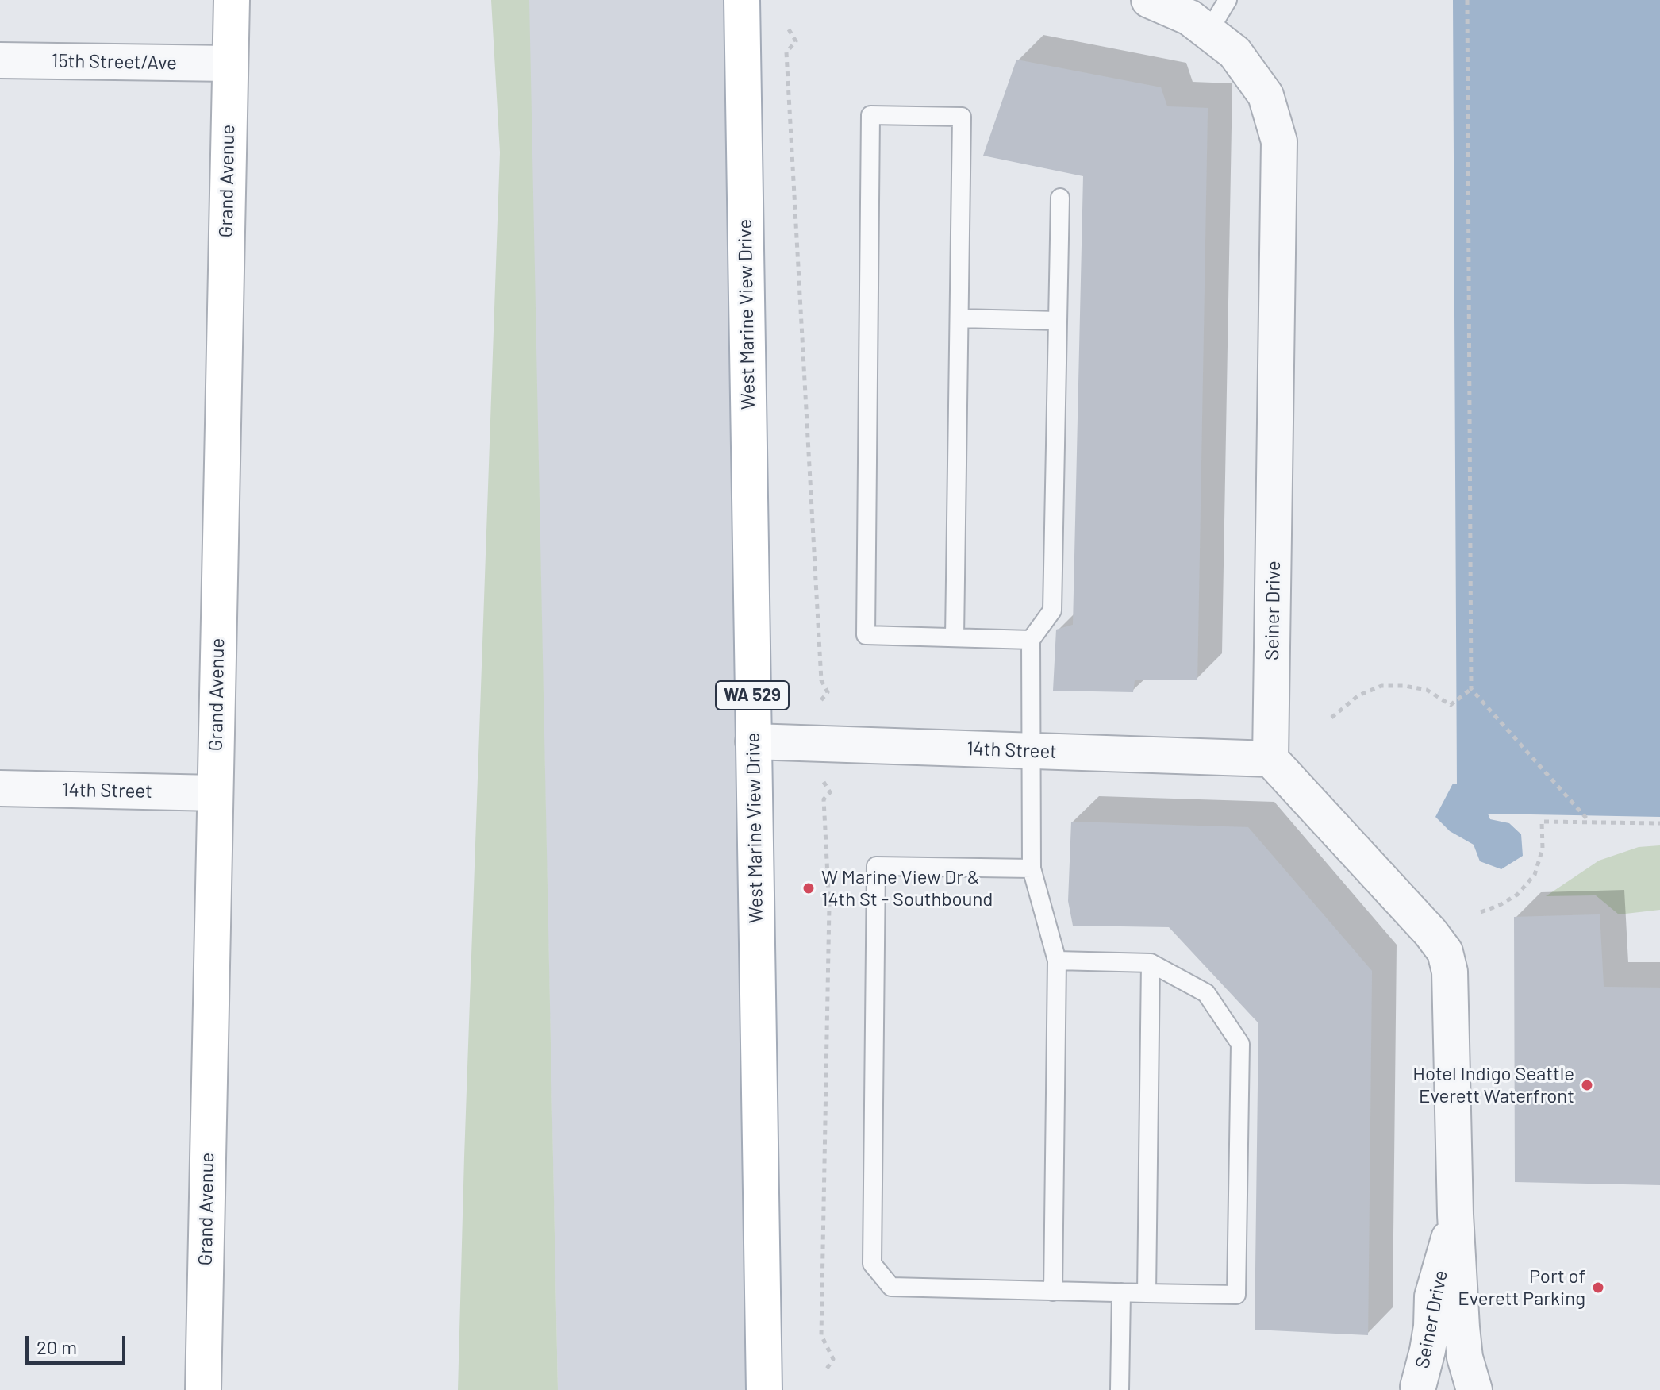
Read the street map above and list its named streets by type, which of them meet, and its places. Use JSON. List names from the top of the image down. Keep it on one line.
{"streets":{"street":["15th Street/Ave","Grand Avenue","West Marine View Drive","Seiner Drive","WA 529","14th Street"]},"crossings":[["15th Street/Ave","Grand Avenue"],["Grand Avenue","14th Street"],["West Marine View Drive","14th Street"],["Seiner Drive","14th Street"]],"places":["W Marine View Dr & 14th St - Southbound","Hotel Indigo Seattle Everett Waterfront","Port of Everett Parking"],"scale_bar":"20 m"}
